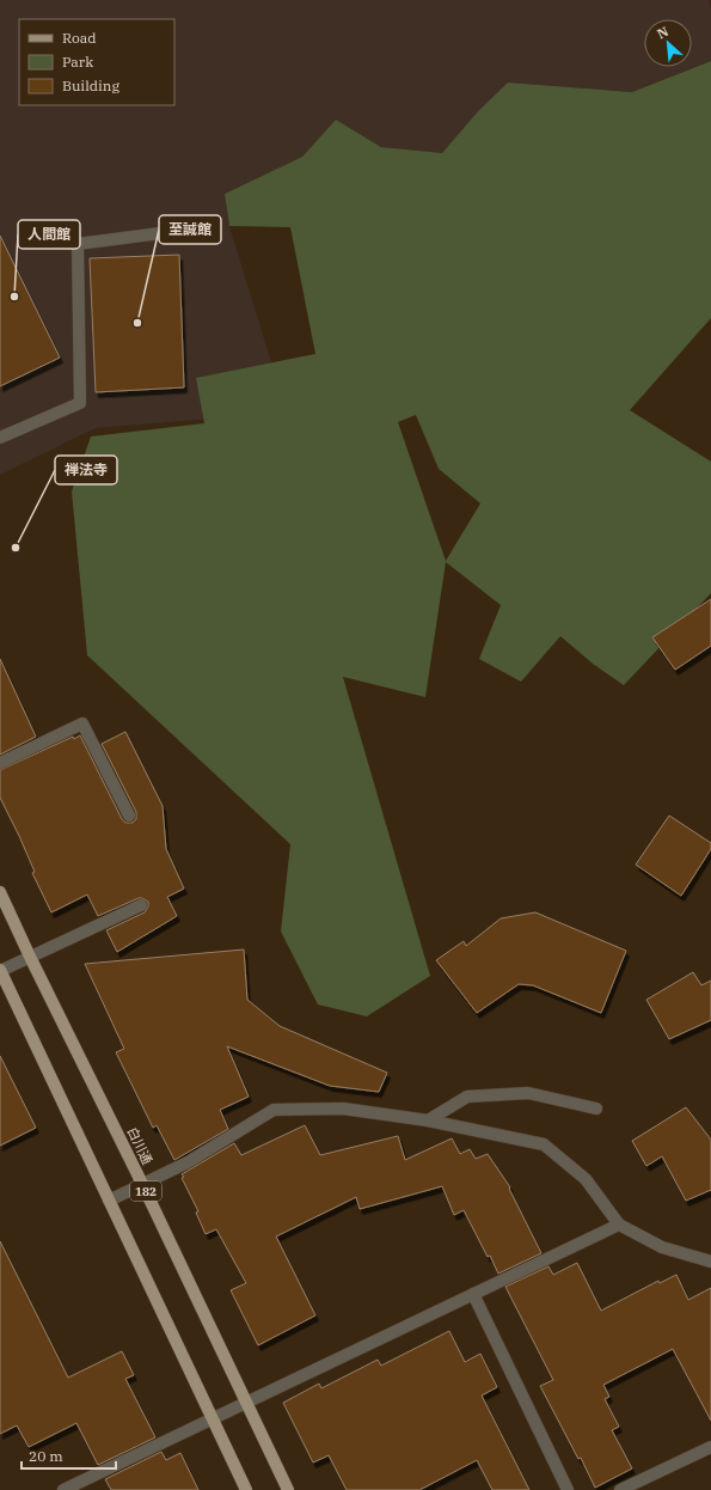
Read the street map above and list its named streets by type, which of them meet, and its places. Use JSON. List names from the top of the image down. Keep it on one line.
{"streets":{"main road":["白川通","182"]},"places":["人間館","至誠館","禅法寺"],"legend":["Road","Park","Building"],"scale_bar":"20 m","north":"top left"}
